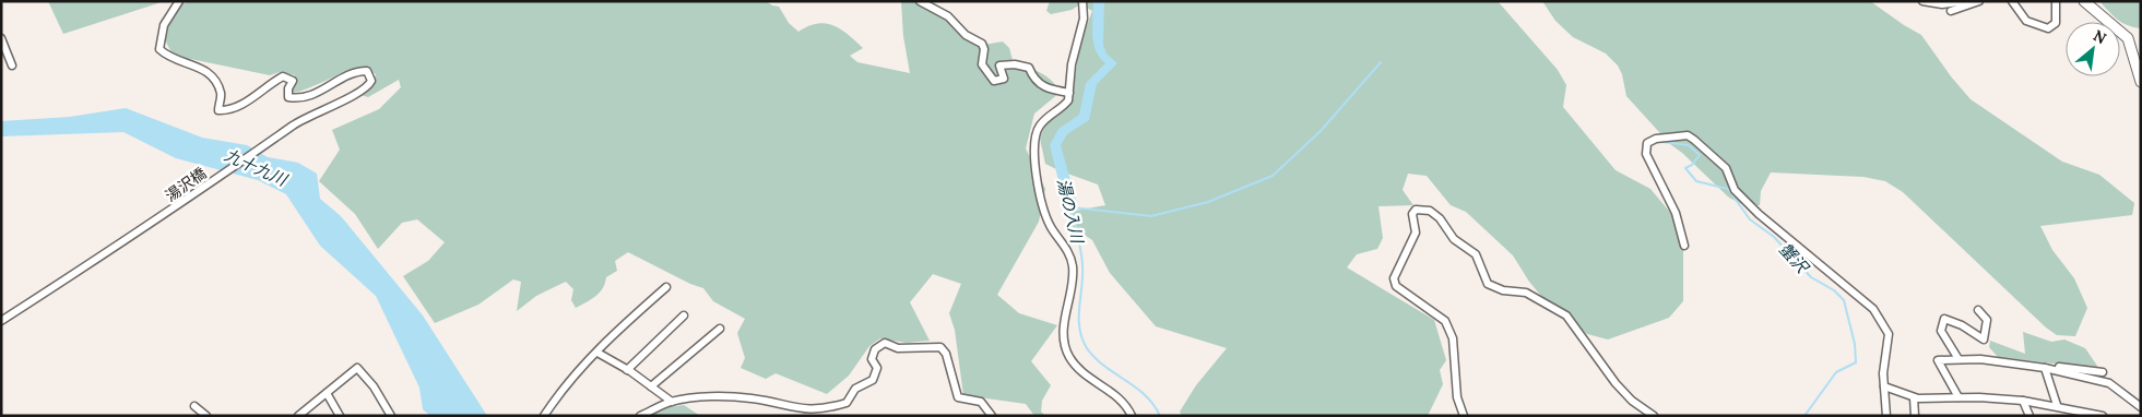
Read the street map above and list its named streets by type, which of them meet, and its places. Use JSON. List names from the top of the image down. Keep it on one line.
{"streets":{"street":["湯沢橋"]},"water":["九十九川","湯の入川","蟹沢"],"north":"top right"}
